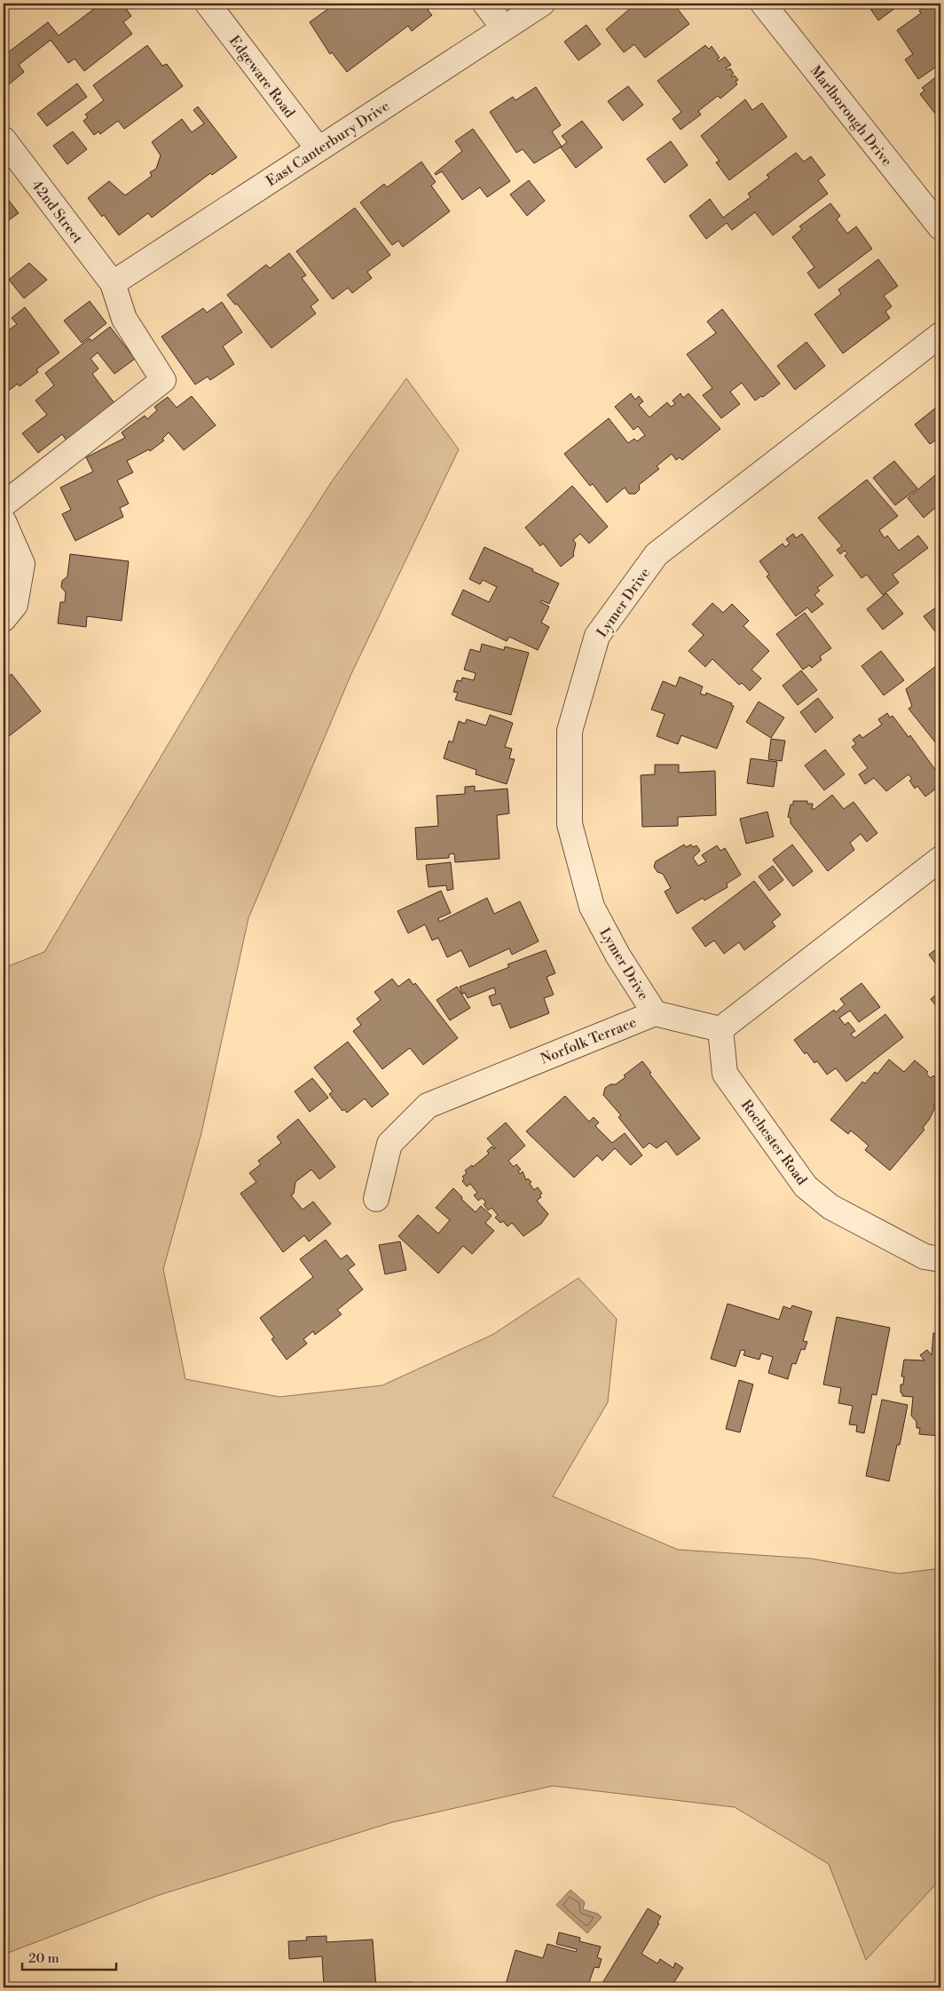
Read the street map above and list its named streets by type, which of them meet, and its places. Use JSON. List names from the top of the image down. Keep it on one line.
{"streets":{"street":["Edgeware Road","Marlborough Drive","East Canterbury Drive","42nd Street","Lymer Drive","Norfolk Terrace","Rochester Road"]},"crossings":[["Edgeware Road","East Canterbury Drive"],["East Canterbury Drive","42nd Street"],["Lymer Drive","Norfolk Terrace"],["Norfolk Terrace","Rochester Road"]],"scale_bar":"20 m"}
